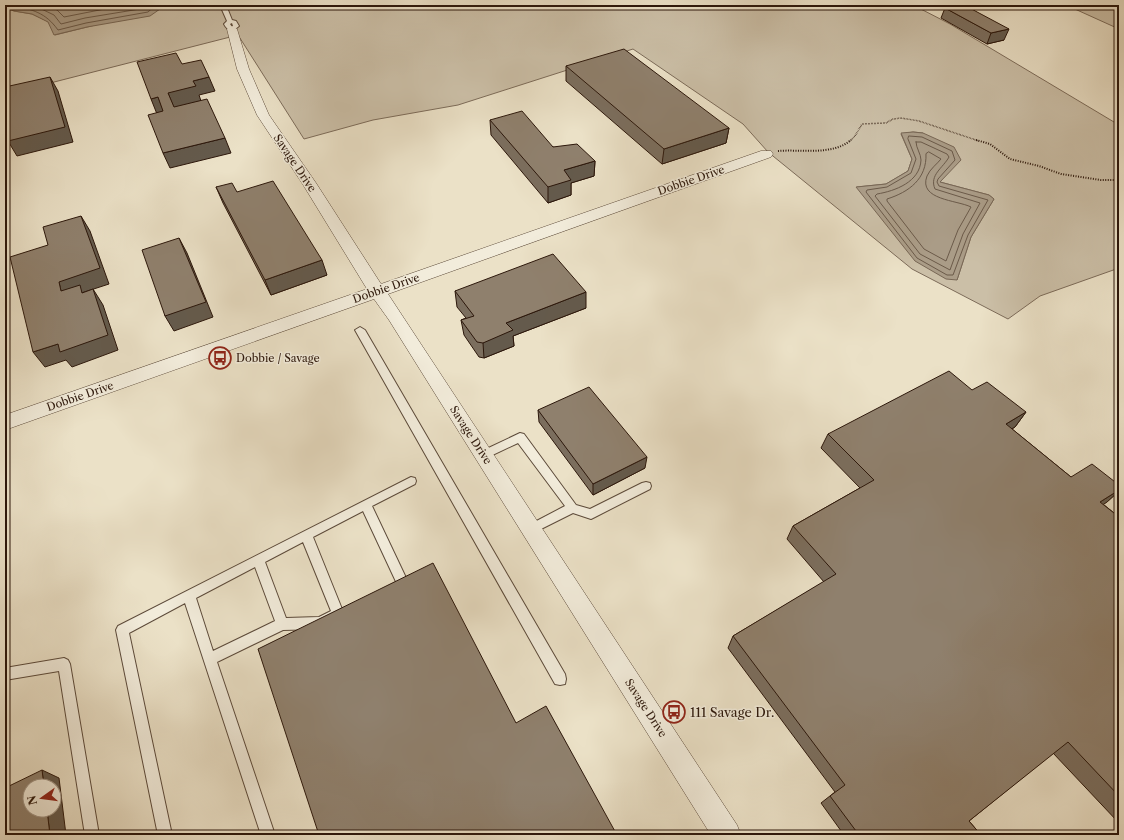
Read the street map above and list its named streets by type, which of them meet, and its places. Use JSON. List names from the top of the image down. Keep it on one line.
{"streets":{"street":["Savage Drive","Dobbie Drive"]},"crossings":[["Savage Drive","Dobbie Drive"]],"places":{"bus stop":["Dobbie / Savage","111 Savage Dr."]},"north":"left"}
